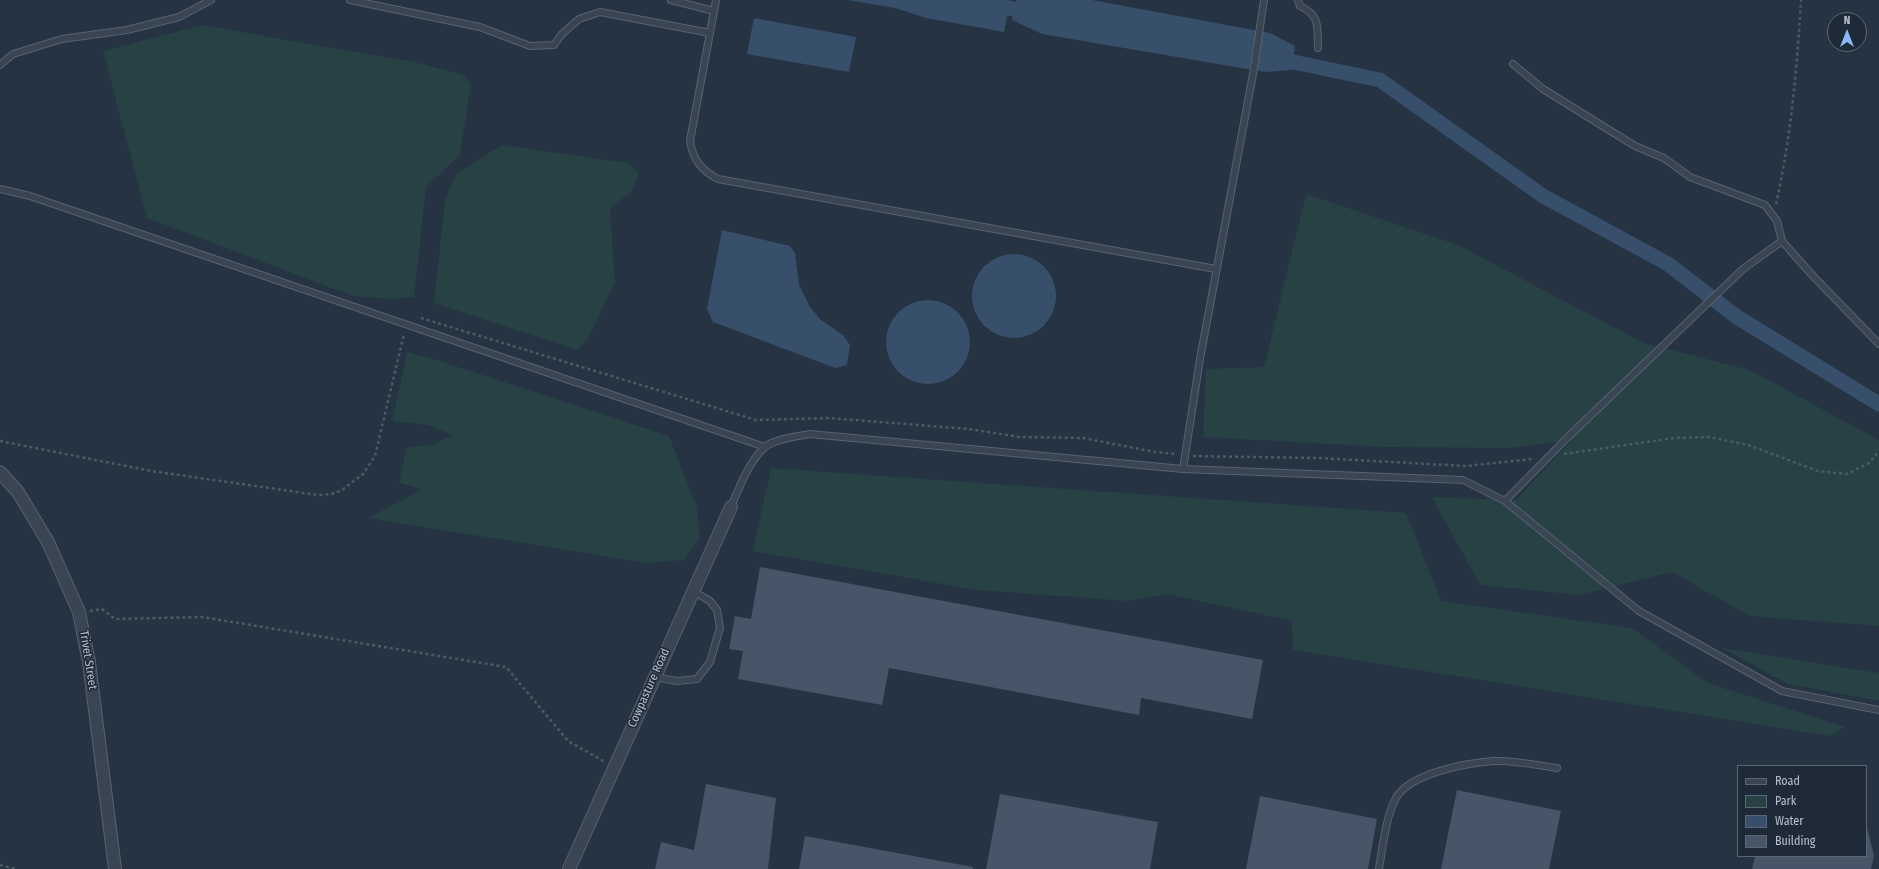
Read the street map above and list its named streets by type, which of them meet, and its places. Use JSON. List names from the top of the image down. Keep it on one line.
{"streets":{"street":["Trivet Street","Cowpasture Road"]},"legend":["Road","Park","Water","Building"],"north":"top"}
